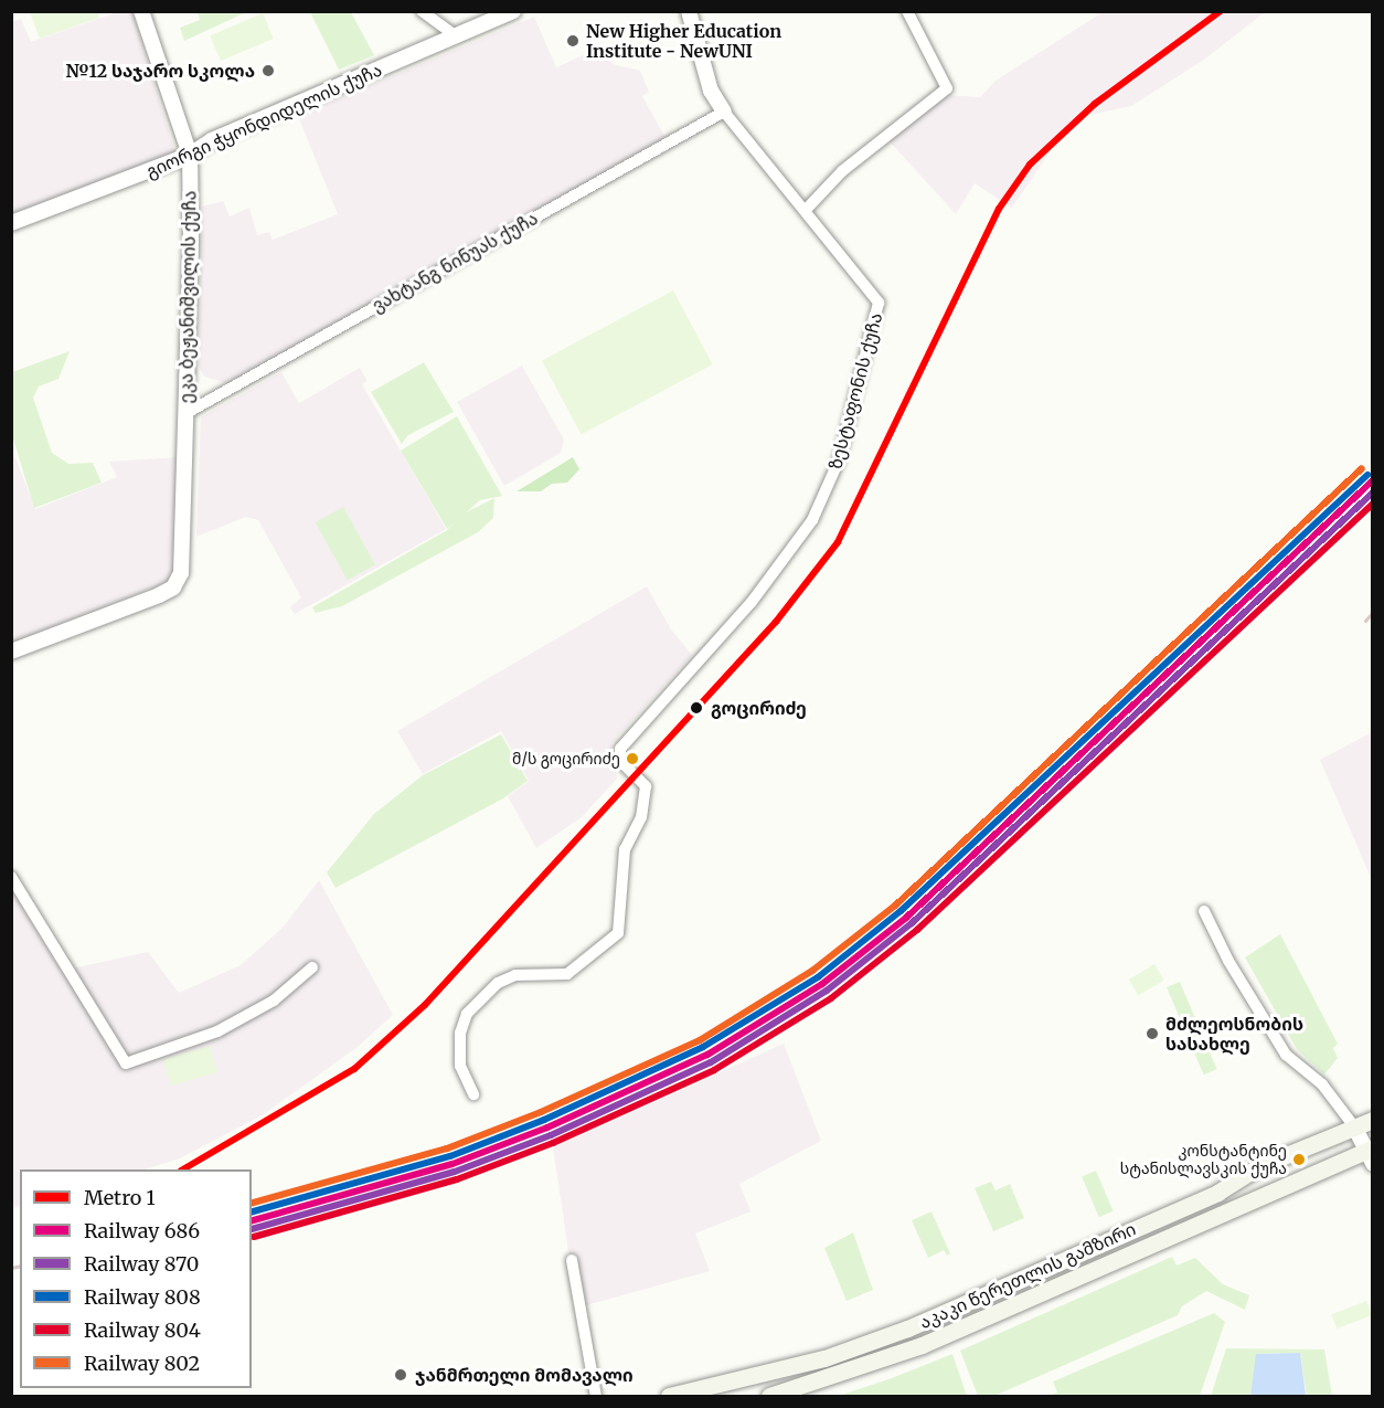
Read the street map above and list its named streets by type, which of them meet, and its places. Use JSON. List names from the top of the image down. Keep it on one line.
{"streets":{"main road":["აკაკი წერეთლის გამზირი"],"street":["გიორგი ჭყონდიდელის ქუჩა","ვახტანგ ნინუას ქუჩა","ეკა ბეჟანიშვილის ქუჩა","ზესტაფონის ქუჩა"]},"crossings":[["გიორგი ჭყონდიდელის ქუჩა","ეკა ბეჟანიშვილის ქუჩა"],["ვახტანგ ნინუას ქუჩა","ეკა ბეჟანიშვილის ქუჩა"],["ვახტანგ ნინუას ქუჩა","ზესტაფონის ქუჩა"]],"places":["New Higher Education Institute - NewUNI","№12 საჯარო სკოლა","გოცირიძე","მ/ს გოცირიძე","მძლეოსნობის სასახლე","კონსტანტინე სტანისლავსკის ქუჩა","ჯანმრთელი მომავალი"],"lines":["metro line 1","rail line 802","rail line 808","rail line 686","rail line 870","rail line 804"],"legend":["Metro 1","Railway 686","Railway 870","Railway 808","Railway 804","Railway 802"]}
